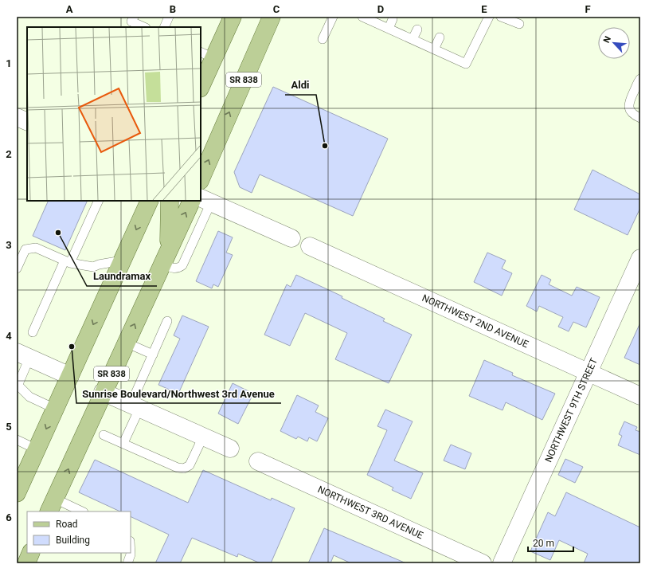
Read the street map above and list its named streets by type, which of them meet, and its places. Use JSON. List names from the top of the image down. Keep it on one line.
{"streets":{"main road":["SR 838"],"street":["NORTHWEST 2ND AVENUE","NORTHWEST 9TH STREET","NORTHWEST 3RD AVENUE"]},"crossings":[["NORTHWEST 2ND AVENUE","NORTHWEST 9TH STREET"]],"places":["Aldi","Laundramax","Sunrise Boulevard/Northwest 3rd Avenue"],"legend":["Road","Building"],"scale_bar":"20 m","north":"top left","grid":{"columns":["A","B","C","D","E","F"],"rows":["1","2","3","4","5","6"]}}
